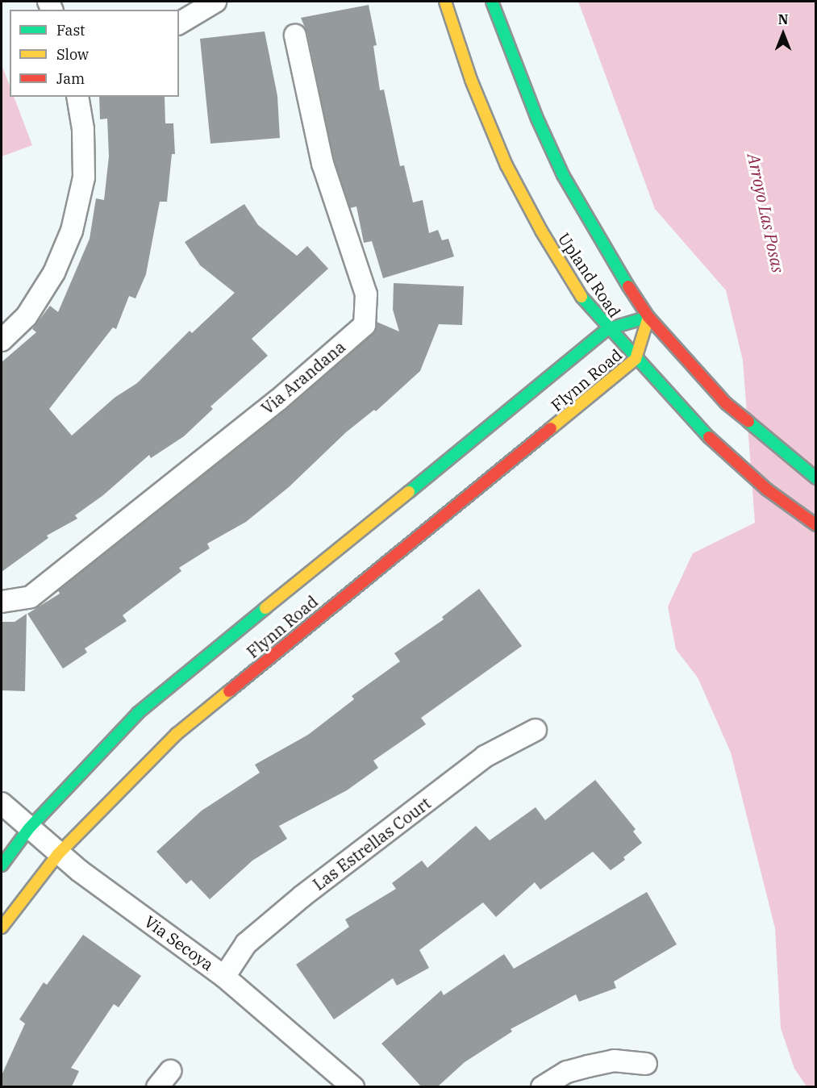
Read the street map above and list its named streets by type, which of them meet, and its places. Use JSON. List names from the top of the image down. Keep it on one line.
{"streets":{"main road":["Upland Road","Flynn Road"],"street":["Via Arandana","Las Estrellas Court","Via Secoya"]},"crossings":[["Upland Road","Flynn Road"],["Flynn Road","Via Secoya"],["Las Estrellas Court","Via Secoya"]],"water":["Arroyo Las Posas"],"legend":["Fast","Slow","Jam"],"north":"top"}
